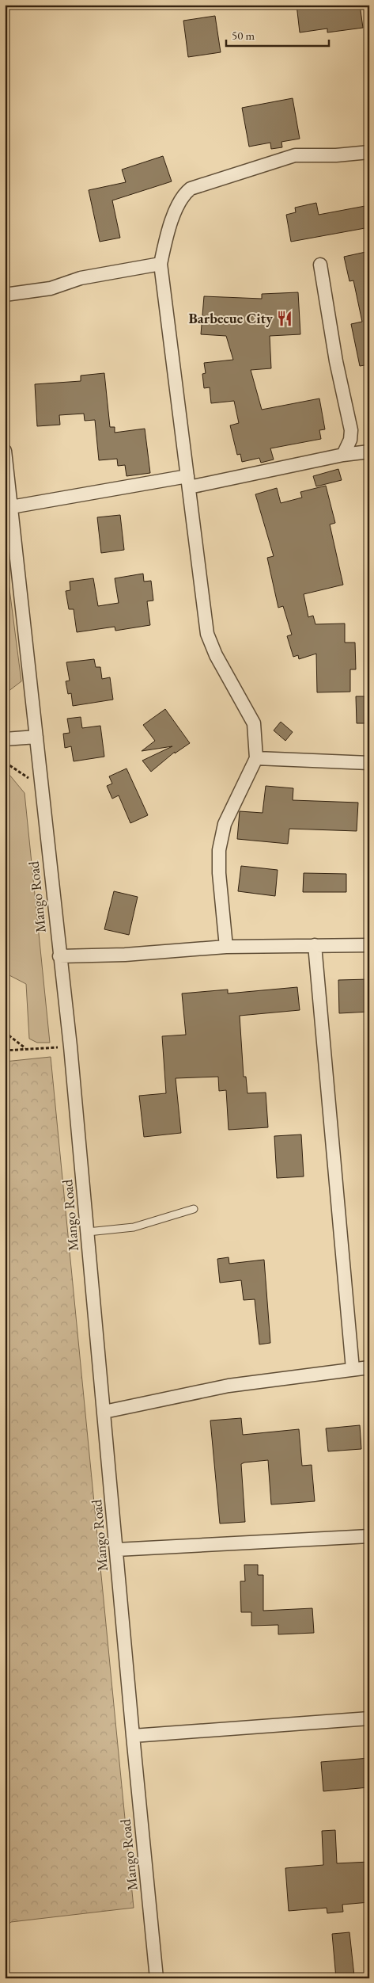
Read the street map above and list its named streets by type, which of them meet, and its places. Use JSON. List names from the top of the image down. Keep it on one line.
{"streets":{"street":["Mango Road"]},"places":{"restaurant":["Barbecue City"]},"scale_bar":"50 m"}
